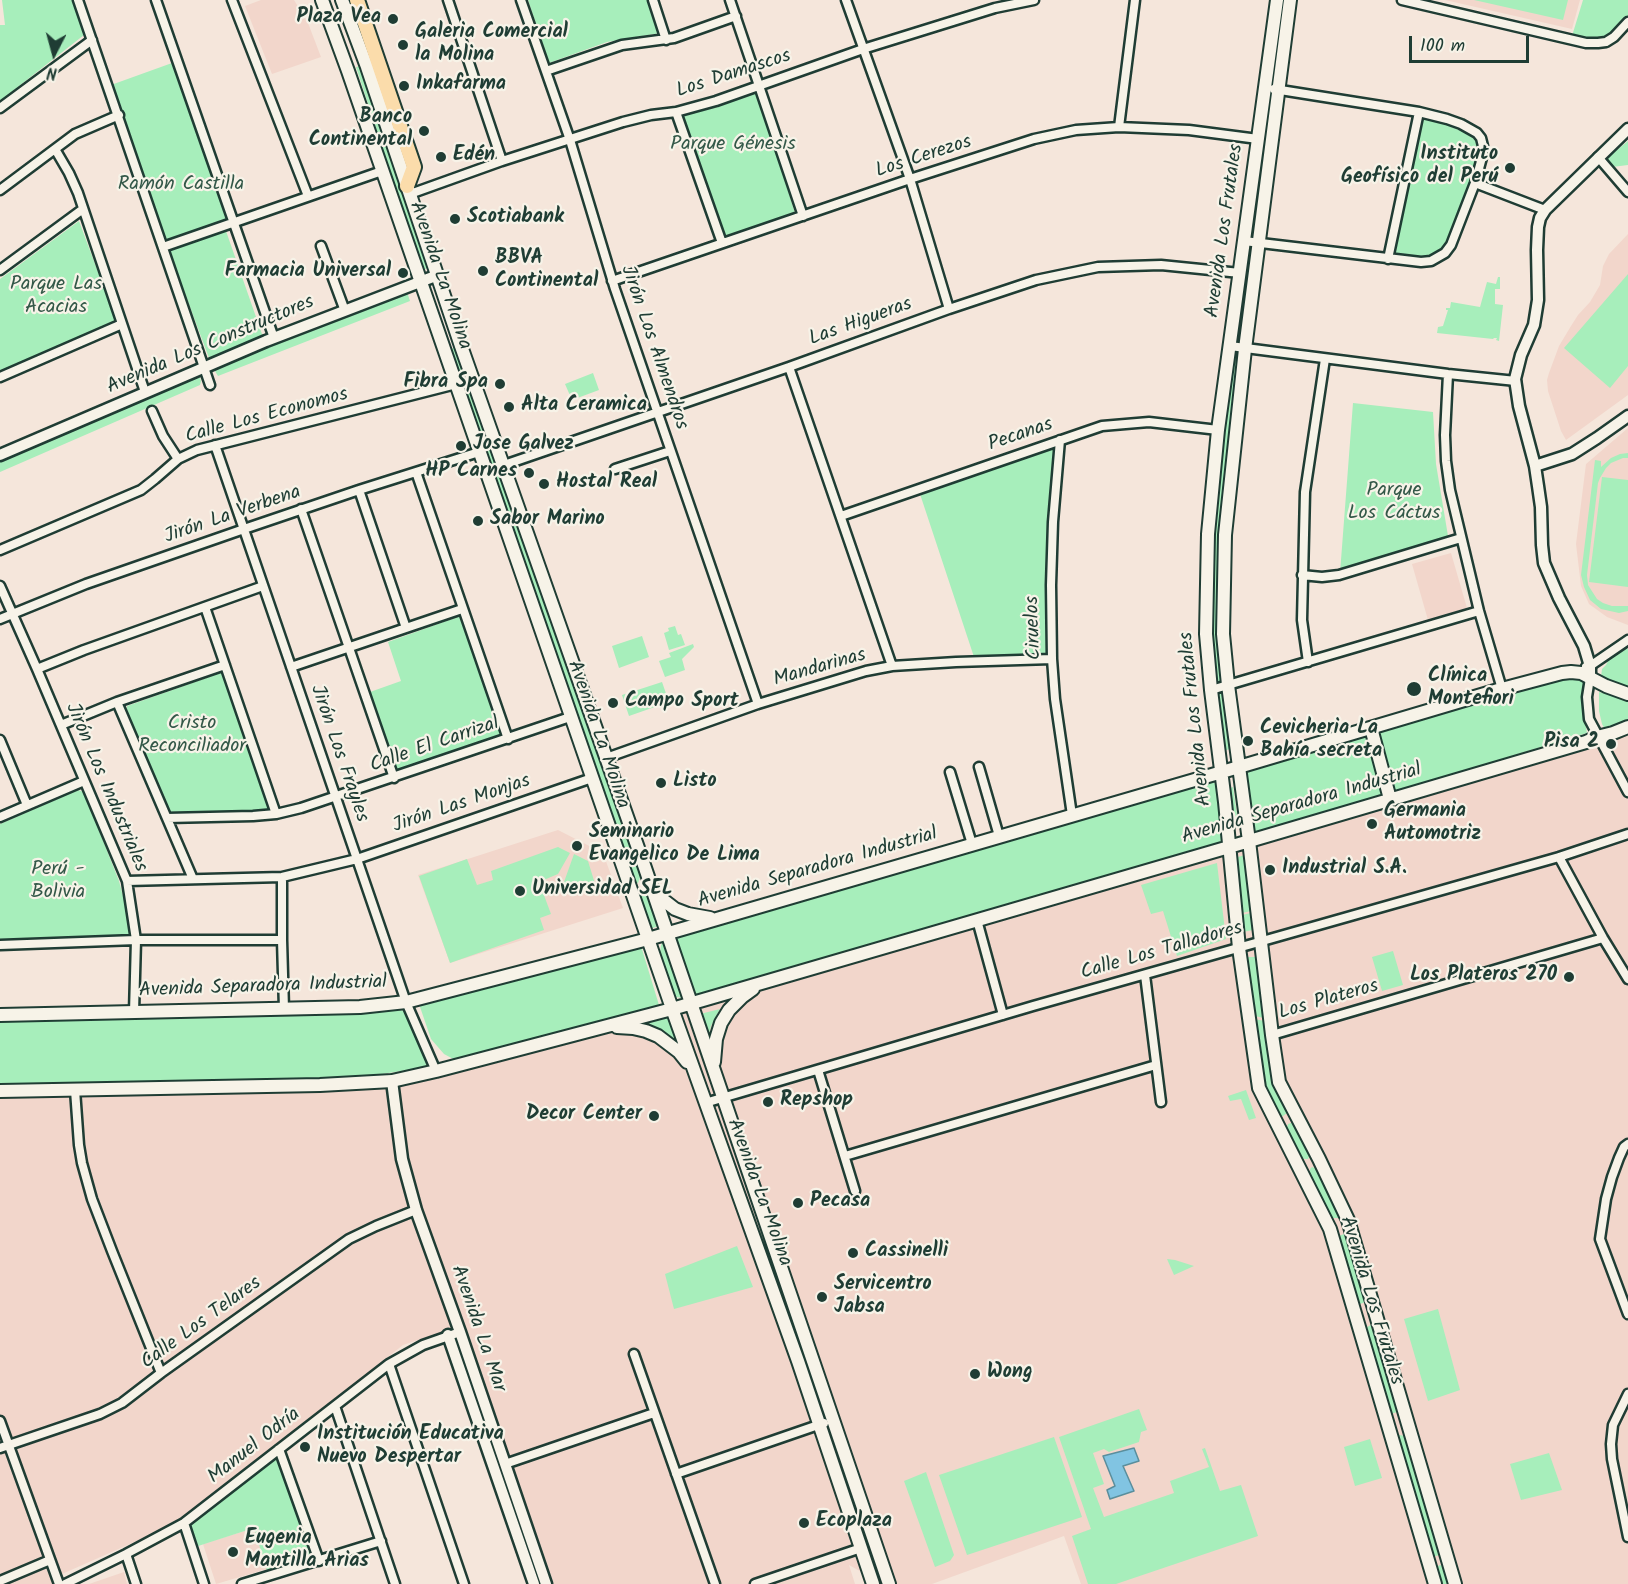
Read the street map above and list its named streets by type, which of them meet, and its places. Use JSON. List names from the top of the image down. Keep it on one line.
{"streets":{"main road":["Avenida Los Frutales","Avenida La Molina","Avenida Separadora Industrial"],"street":["Los Damascos","Los Cerezos","Las Higueras","Avenida Los Constructores","Jirón Los Almendros","Calle Los Economos","Pecanas","Jirón La Verbena","Ciruelos","Mandarinas","Calle El Carrizal","Jirón Los Frayles","Jirón Los Industriales","Jirón Las Monjas","Calle Los Talladores","Los Plateros","Calle Los Telares","Avenida La Mar","Manuel Odría"]},"crossings":[["Los Damascos","Avenida La Molina"],["Los Damascos","Jirón Los Almendros"],["Los Cerezos","Avenida Los Frutales"],["Los Cerezos","Jirón Los Almendros"],["Avenida Los Frutales","Las Higueras"],["Avenida Los Frutales","Pecanas"],["Avenida Los Frutales","Avenida Separadora Industrial"],["Avenida Los Frutales","Calle Los Talladores"],["Avenida Los Frutales","Los Plateros"],["Avenida La Molina","Las Higueras"],["Avenida La Molina","Avenida Los Constructores"],["Avenida La Molina","Calle Los Economos"],["Avenida La Molina","Jirón La Verbena"],["Avenida La Molina","Mandarinas"],["Avenida La Molina","Calle El Carrizal"],["Avenida La Molina","Jirón Las Monjas"],["Avenida La Molina","Avenida Separadora Industrial"],["Avenida La Molina","Calle Los Talladores"],["Las Higueras","Jirón Los Almendros"],["Jirón Los Almendros","Mandarinas"],["Calle Los Economos","Jirón Los Frayles"],["Pecanas","Ciruelos"],["Jirón La Verbena","Jirón Los Frayles"],["Jirón La Verbena","Jirón Los Industriales"],["Ciruelos","Mandarinas"],["Ciruelos","Avenida Separadora Industrial"],["Calle El Carrizal","Jirón Los Frayles"],["Jirón Los Frayles","Jirón Las Monjas"],["Jirón Los Frayles","Avenida Separadora Industrial"],["Jirón Los Industriales","Jirón Las Monjas"],["Jirón Los Industriales","Avenida Separadora Industrial"],["Avenida Separadora Industrial","Avenida La Mar"],["Calle Los Telares","Avenida La Mar"],["Avenida La Mar","Manuel Odría"]],"parks":["Parque Génesis","Ramón Castilla","Parque Las Acacias","Parque Los Cáctus","Cristo Reconciliador","Perú - Bolivia"],"places":["Plaza Vea","Galeria Comercial la Molina","Inkafarma","Banco Continental","Edén","Instituto Geofísico del Perú","Scotiabank","BBVA Continental","Farmacia Universal","Fibra Spa","Alta Ceramica","Jose Galvez","HP Carnes","Hostal Real","Sabor Marino","Clínica Montefiori","Campo Sport","Cevicheria La Bahía secreta","Pisa 2","Listo","Germania Automotriz","Seminario Evangelico De Lima","Industrial S.A.","Universidad SEL","Los Plateros 270","Repshop","Decor Center","Pecasa","Cassinelli","Servicentro Jabsa","Wong","Institución Educativa Nuevo Despertar","Ecoplaza","Eugenia Mantilla Arias"],"scale_bar":"100 m","north":"bottom"}
